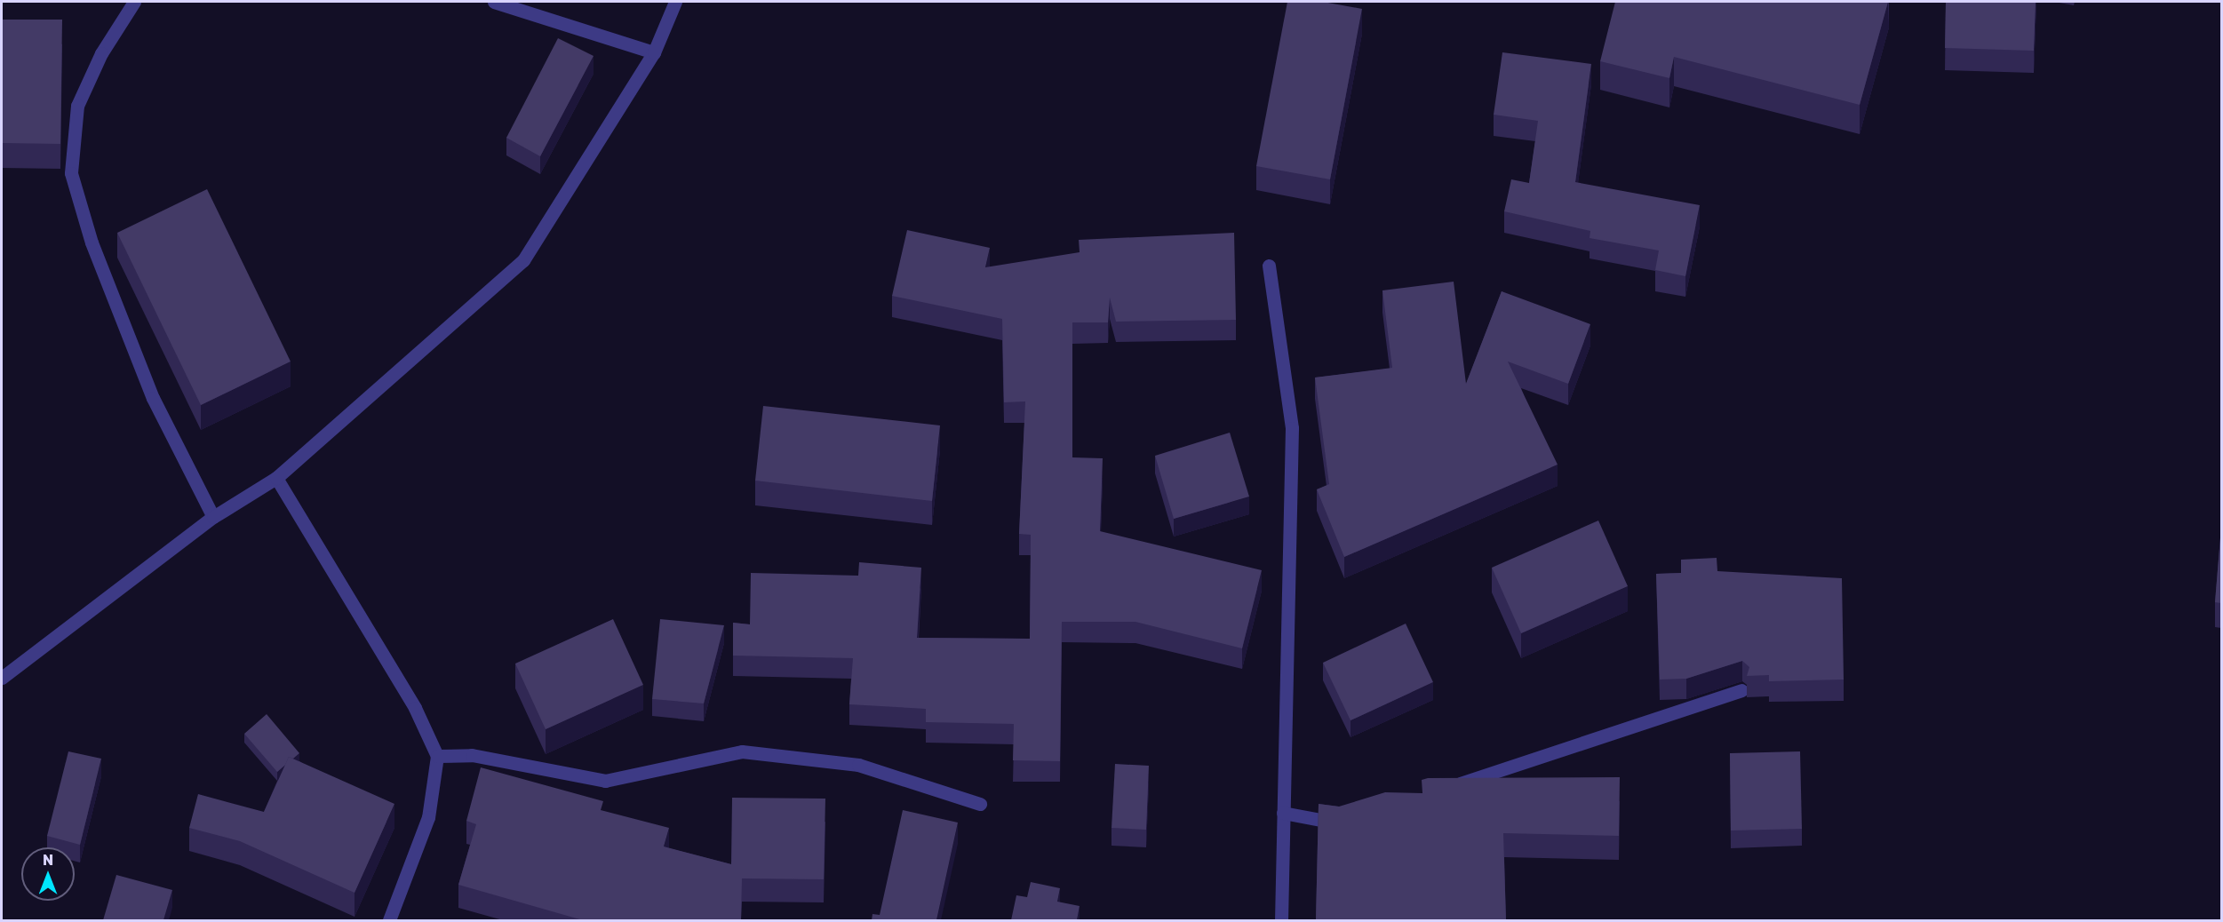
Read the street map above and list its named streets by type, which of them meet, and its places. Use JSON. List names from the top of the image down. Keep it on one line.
{"north":"top"}
